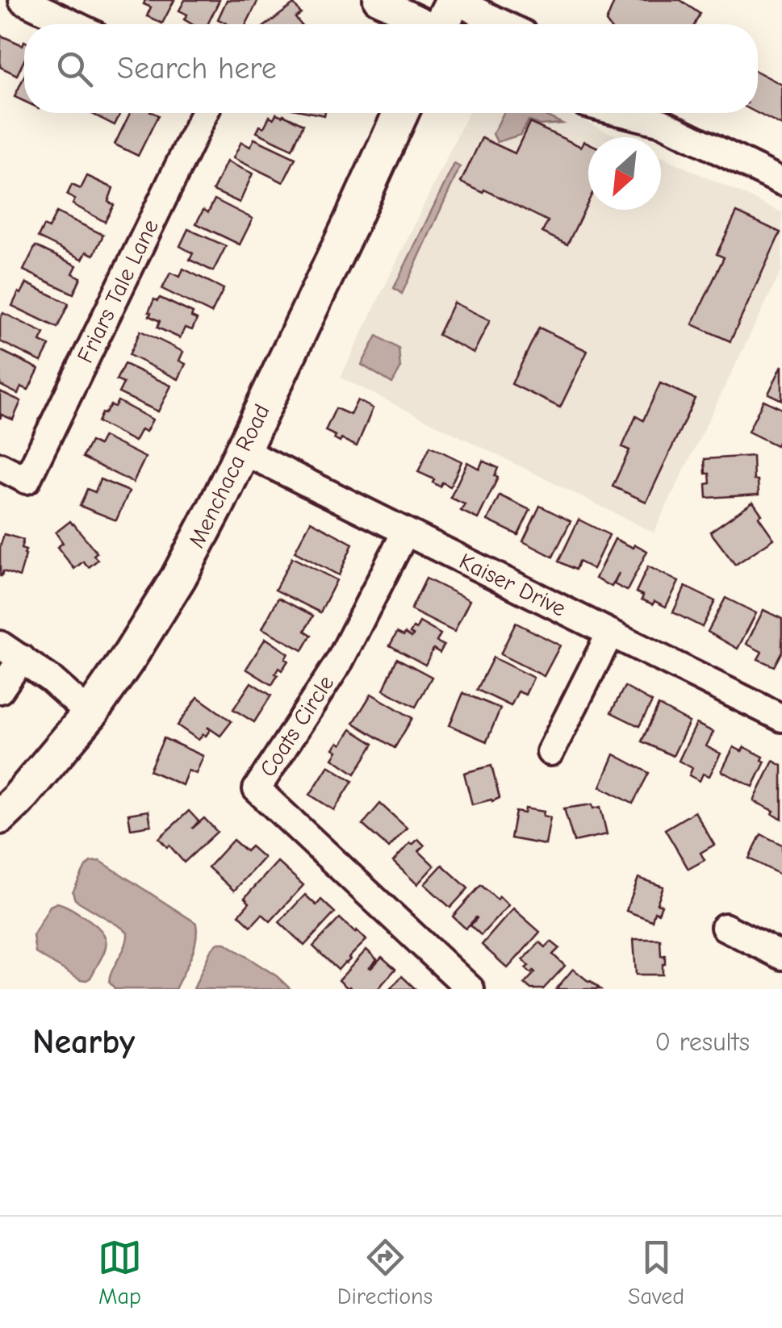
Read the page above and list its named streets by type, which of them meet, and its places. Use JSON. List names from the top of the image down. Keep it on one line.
{"streets":{"main road":["Menchaca Road"],"street":["Friars Tale Lane","Kaiser Drive","Coats Circle"]},"crossings":[["Menchaca Road","Kaiser Drive"],["Kaiser Drive","Coats Circle"]],"north":"bottom left","page":{"search":"Search here","heading":["Nearby","0 results"],"nav":["Map","Directions","Saved"]}}
